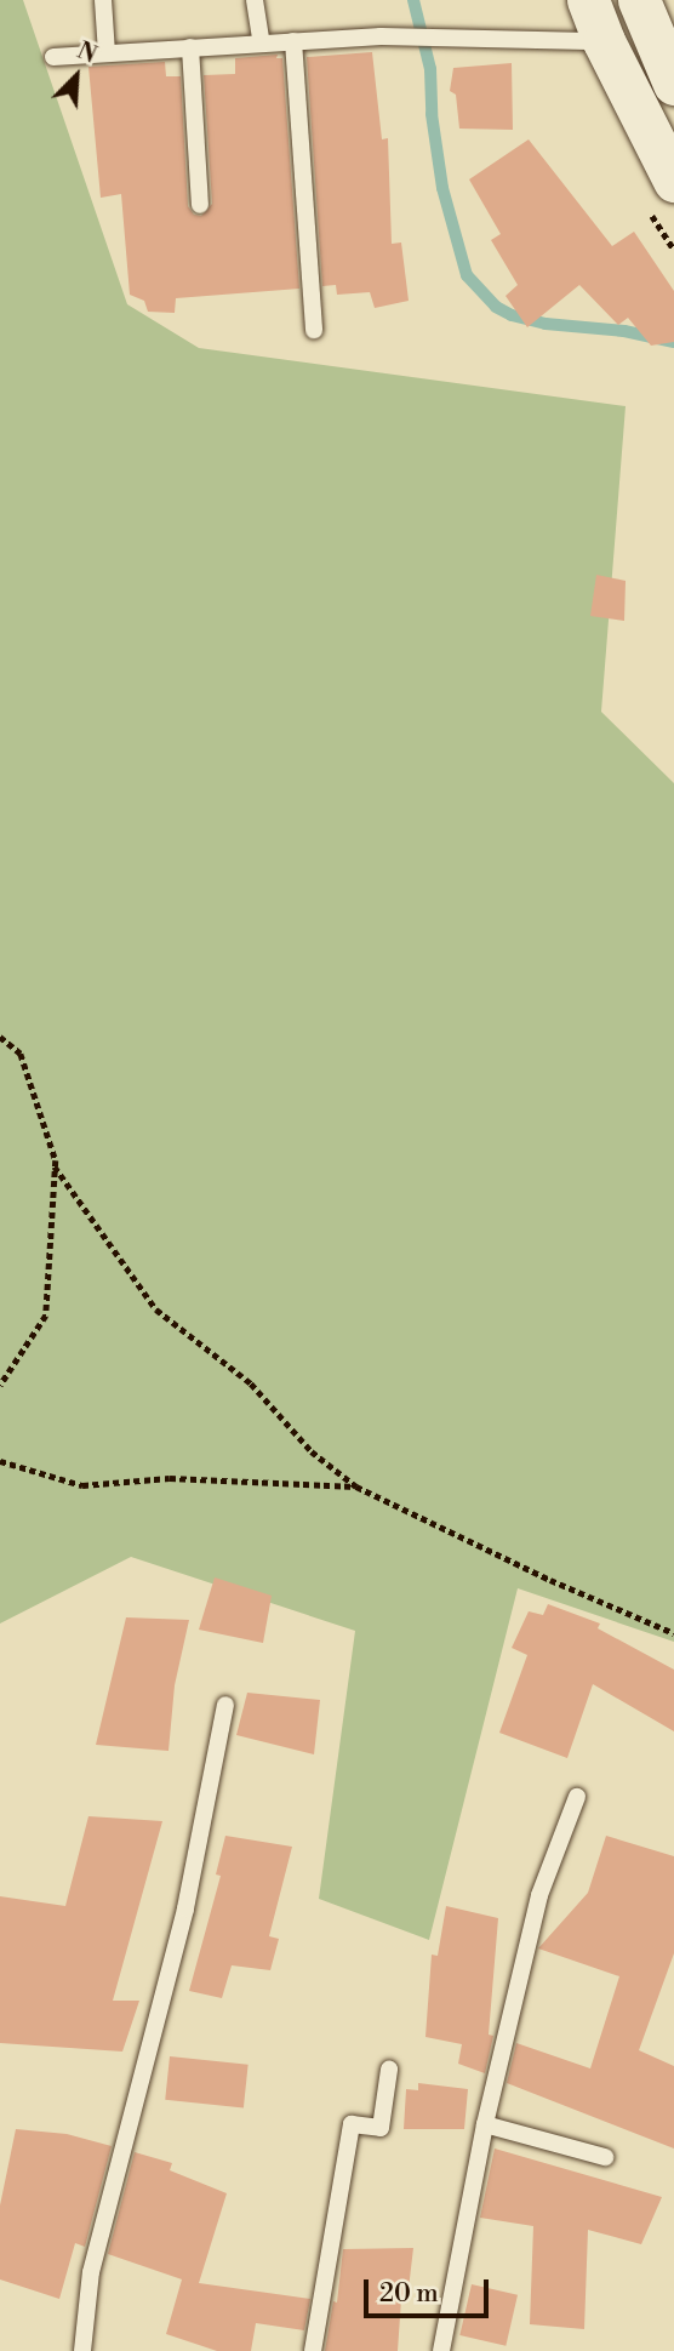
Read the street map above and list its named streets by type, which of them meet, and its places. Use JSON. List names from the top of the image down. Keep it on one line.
{"scale_bar":"20 m","north":"top right"}
